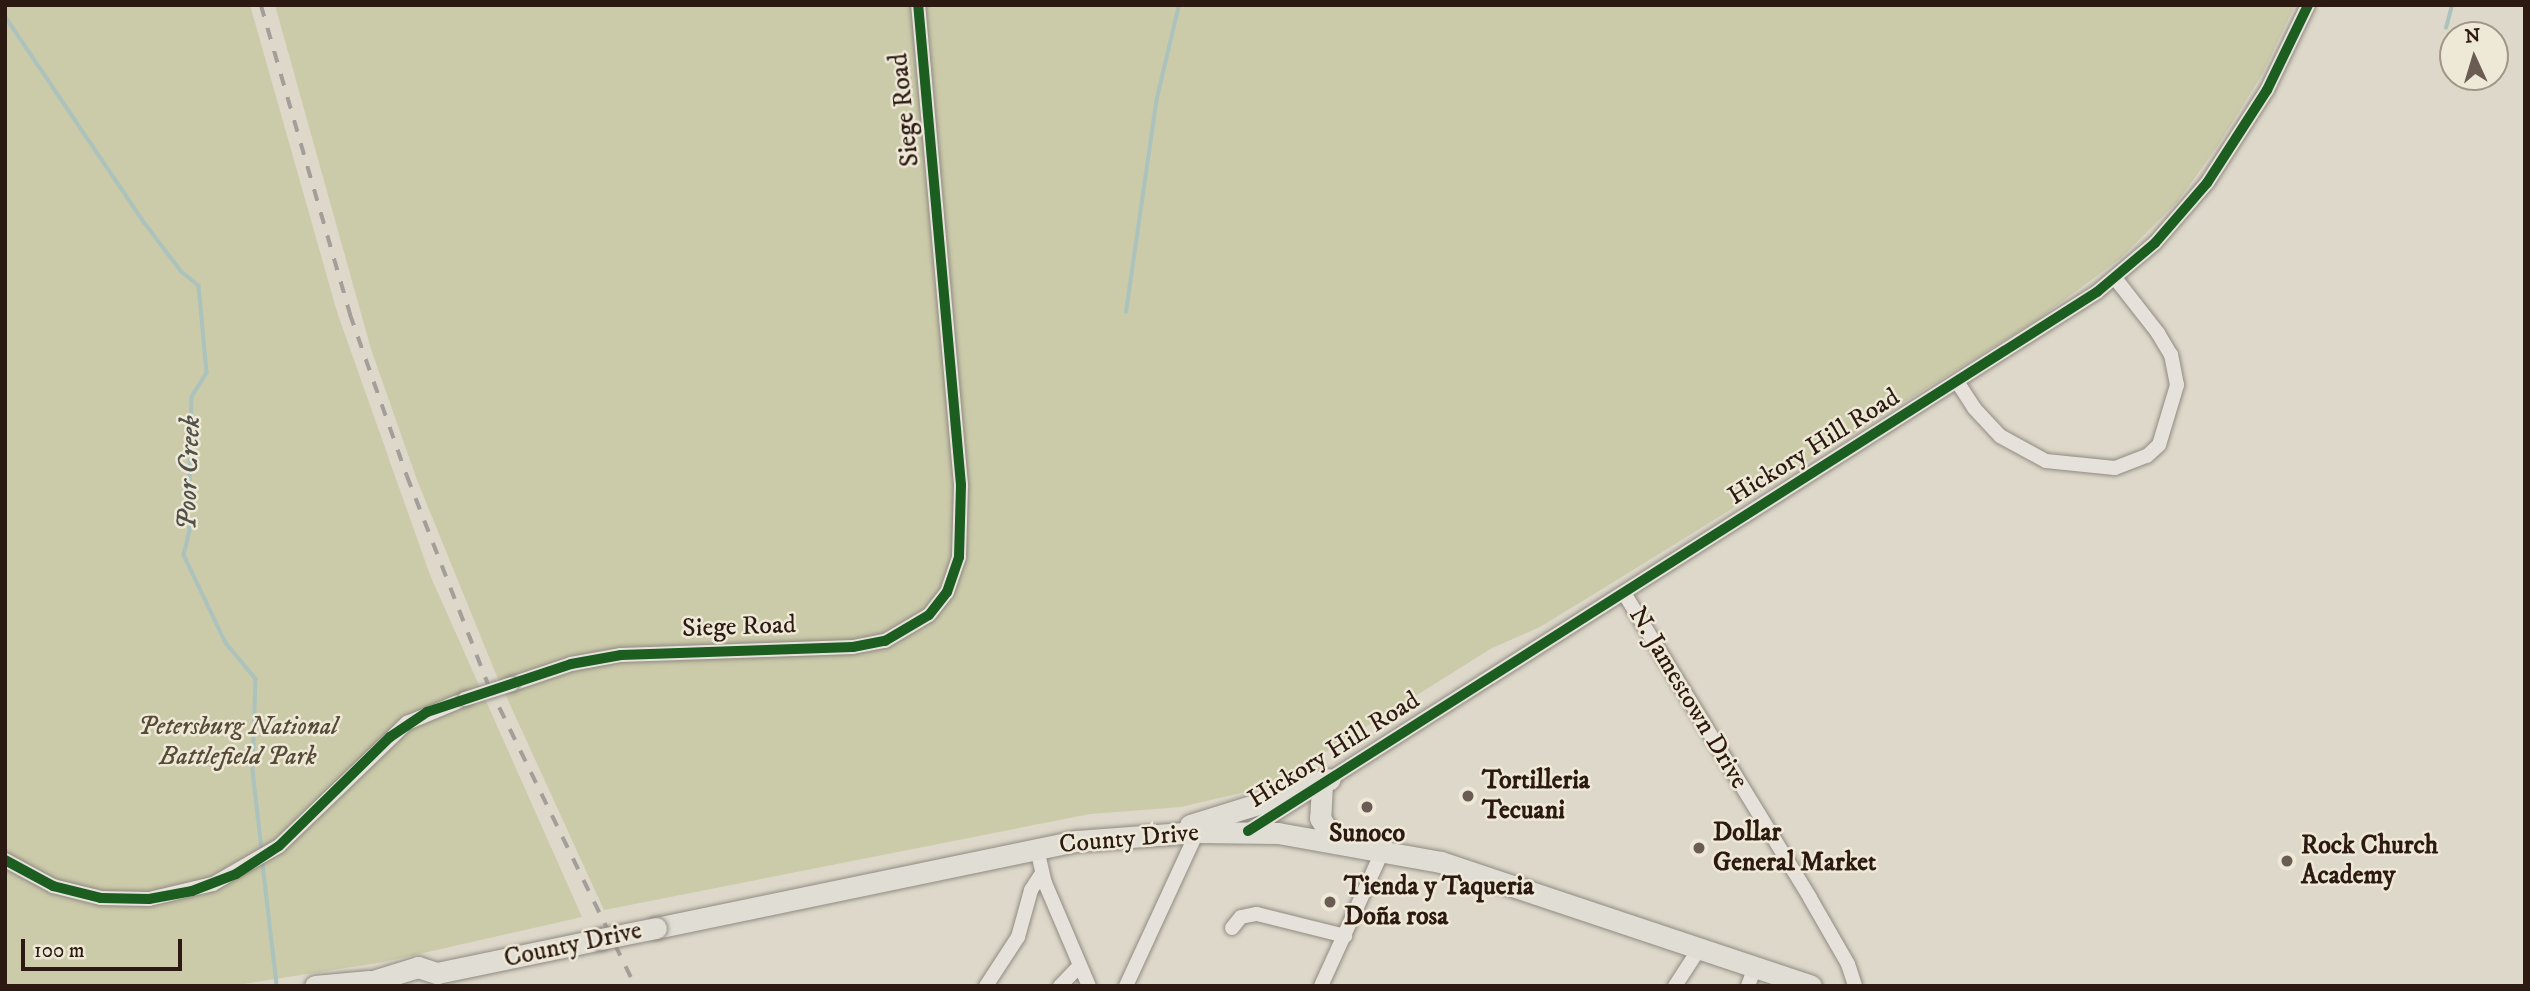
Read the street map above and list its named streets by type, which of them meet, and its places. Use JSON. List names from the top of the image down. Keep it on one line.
{"streets":{"highway":["County Drive"],"street":["Siege Road","Hickory Hill Road","N. Jamestown Drive"]},"crossings":[["Hickory Hill Road","N. Jamestown Drive"],["Hickory Hill Road","County Drive"]],"water":["Poor Creek"],"parks":["Petersburg National Battlefield Park"],"places":["Tortilleria Tecuani","Sunoco","Dollar General Market","Rock Church Academy","Tienda y Taqueria Doña rosa"],"scale_bar":"100 m","north":"top"}
